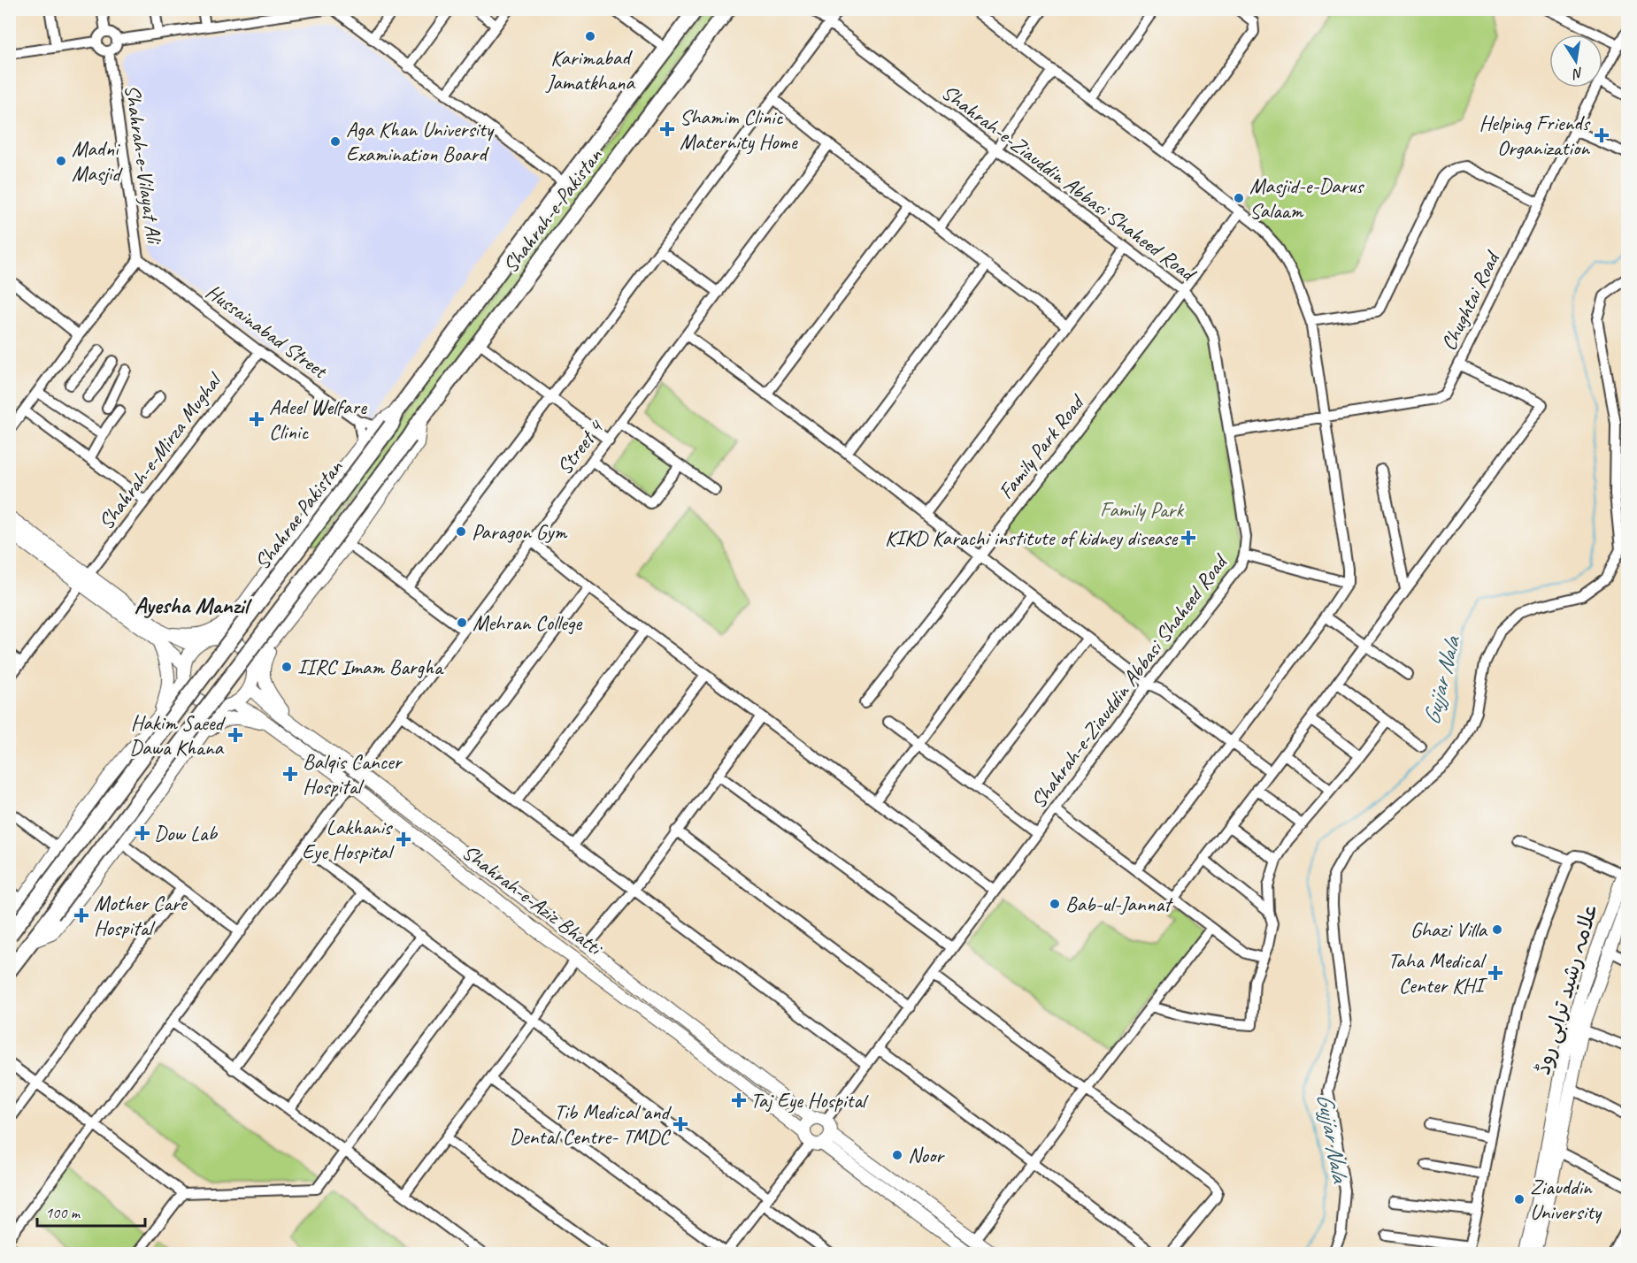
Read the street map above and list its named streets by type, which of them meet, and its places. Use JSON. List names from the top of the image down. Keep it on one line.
{"streets":{"highway":["Shahrah-e-Pakistan","Shahrae Pakistan"],"main road":["Shahrah-e-Aziz Bhatti","علامہ رشید ترابی روڈ"],"street":["Shahrah-e-Vilayat Ali","Shahrah-e-Ziauddin Abbasi Shaheed Road","Chughtai Road","Hussainabad Street","Street 4","Family Park Road","Shahrah-e-Mirza Mughal"]},"crossings":[["Shahrah-e-Vilayat Ali","Hussainabad Street"],["Shahrah-e-Ziauddin Abbasi Shaheed Road","Chughtai Road"],["Shahrah-e-Ziauddin Abbasi Shaheed Road","Family Park Road"],["Shahrah-e-Ziauddin Abbasi Shaheed Road","Shahrah-e-Aziz Bhatti"],["Shahrah-e-Pakistan","Hussainabad Street"],["Shahrah-e-Pakistan","Shahrae Pakistan"],["Hussainabad Street","Shahrah-e-Mirza Mughal"],["Hussainabad Street","Shahrae Pakistan"],["Street 4","Shahrah-e-Aziz Bhatti"]],"districts":["Ayesha Manzil"],"water":["Gujjar Nala"],"parks":["Family Park"],"places":{"other":["Karimabad Jamatkhana","Aga Khan University Examination Board","Madni Masjid","Masjid-e-Darus Salaam","Paragon Gym","Mehran College","IIRC Imam Bargha","Bab-ul-Jannat","Ghazi Villa","Noor","Ziauddin University"],"health":["Shamim Clinic Maternity Home","Helping Friends Organization","Adeel Welfare Clinic","KIKD Karachi institute of kidney disease","Hakim Saeed Dawa Khana","Balqis Cancer Hospital","Dow Lab","Lakhanis Eye Hospital","Mother Care Hospital","Taha Medical Center KHI","Taj Eye Hospital","Tib Medical and Dental Centre- TMDC"]},"scale_bar":"100 m","north":"bottom"}
